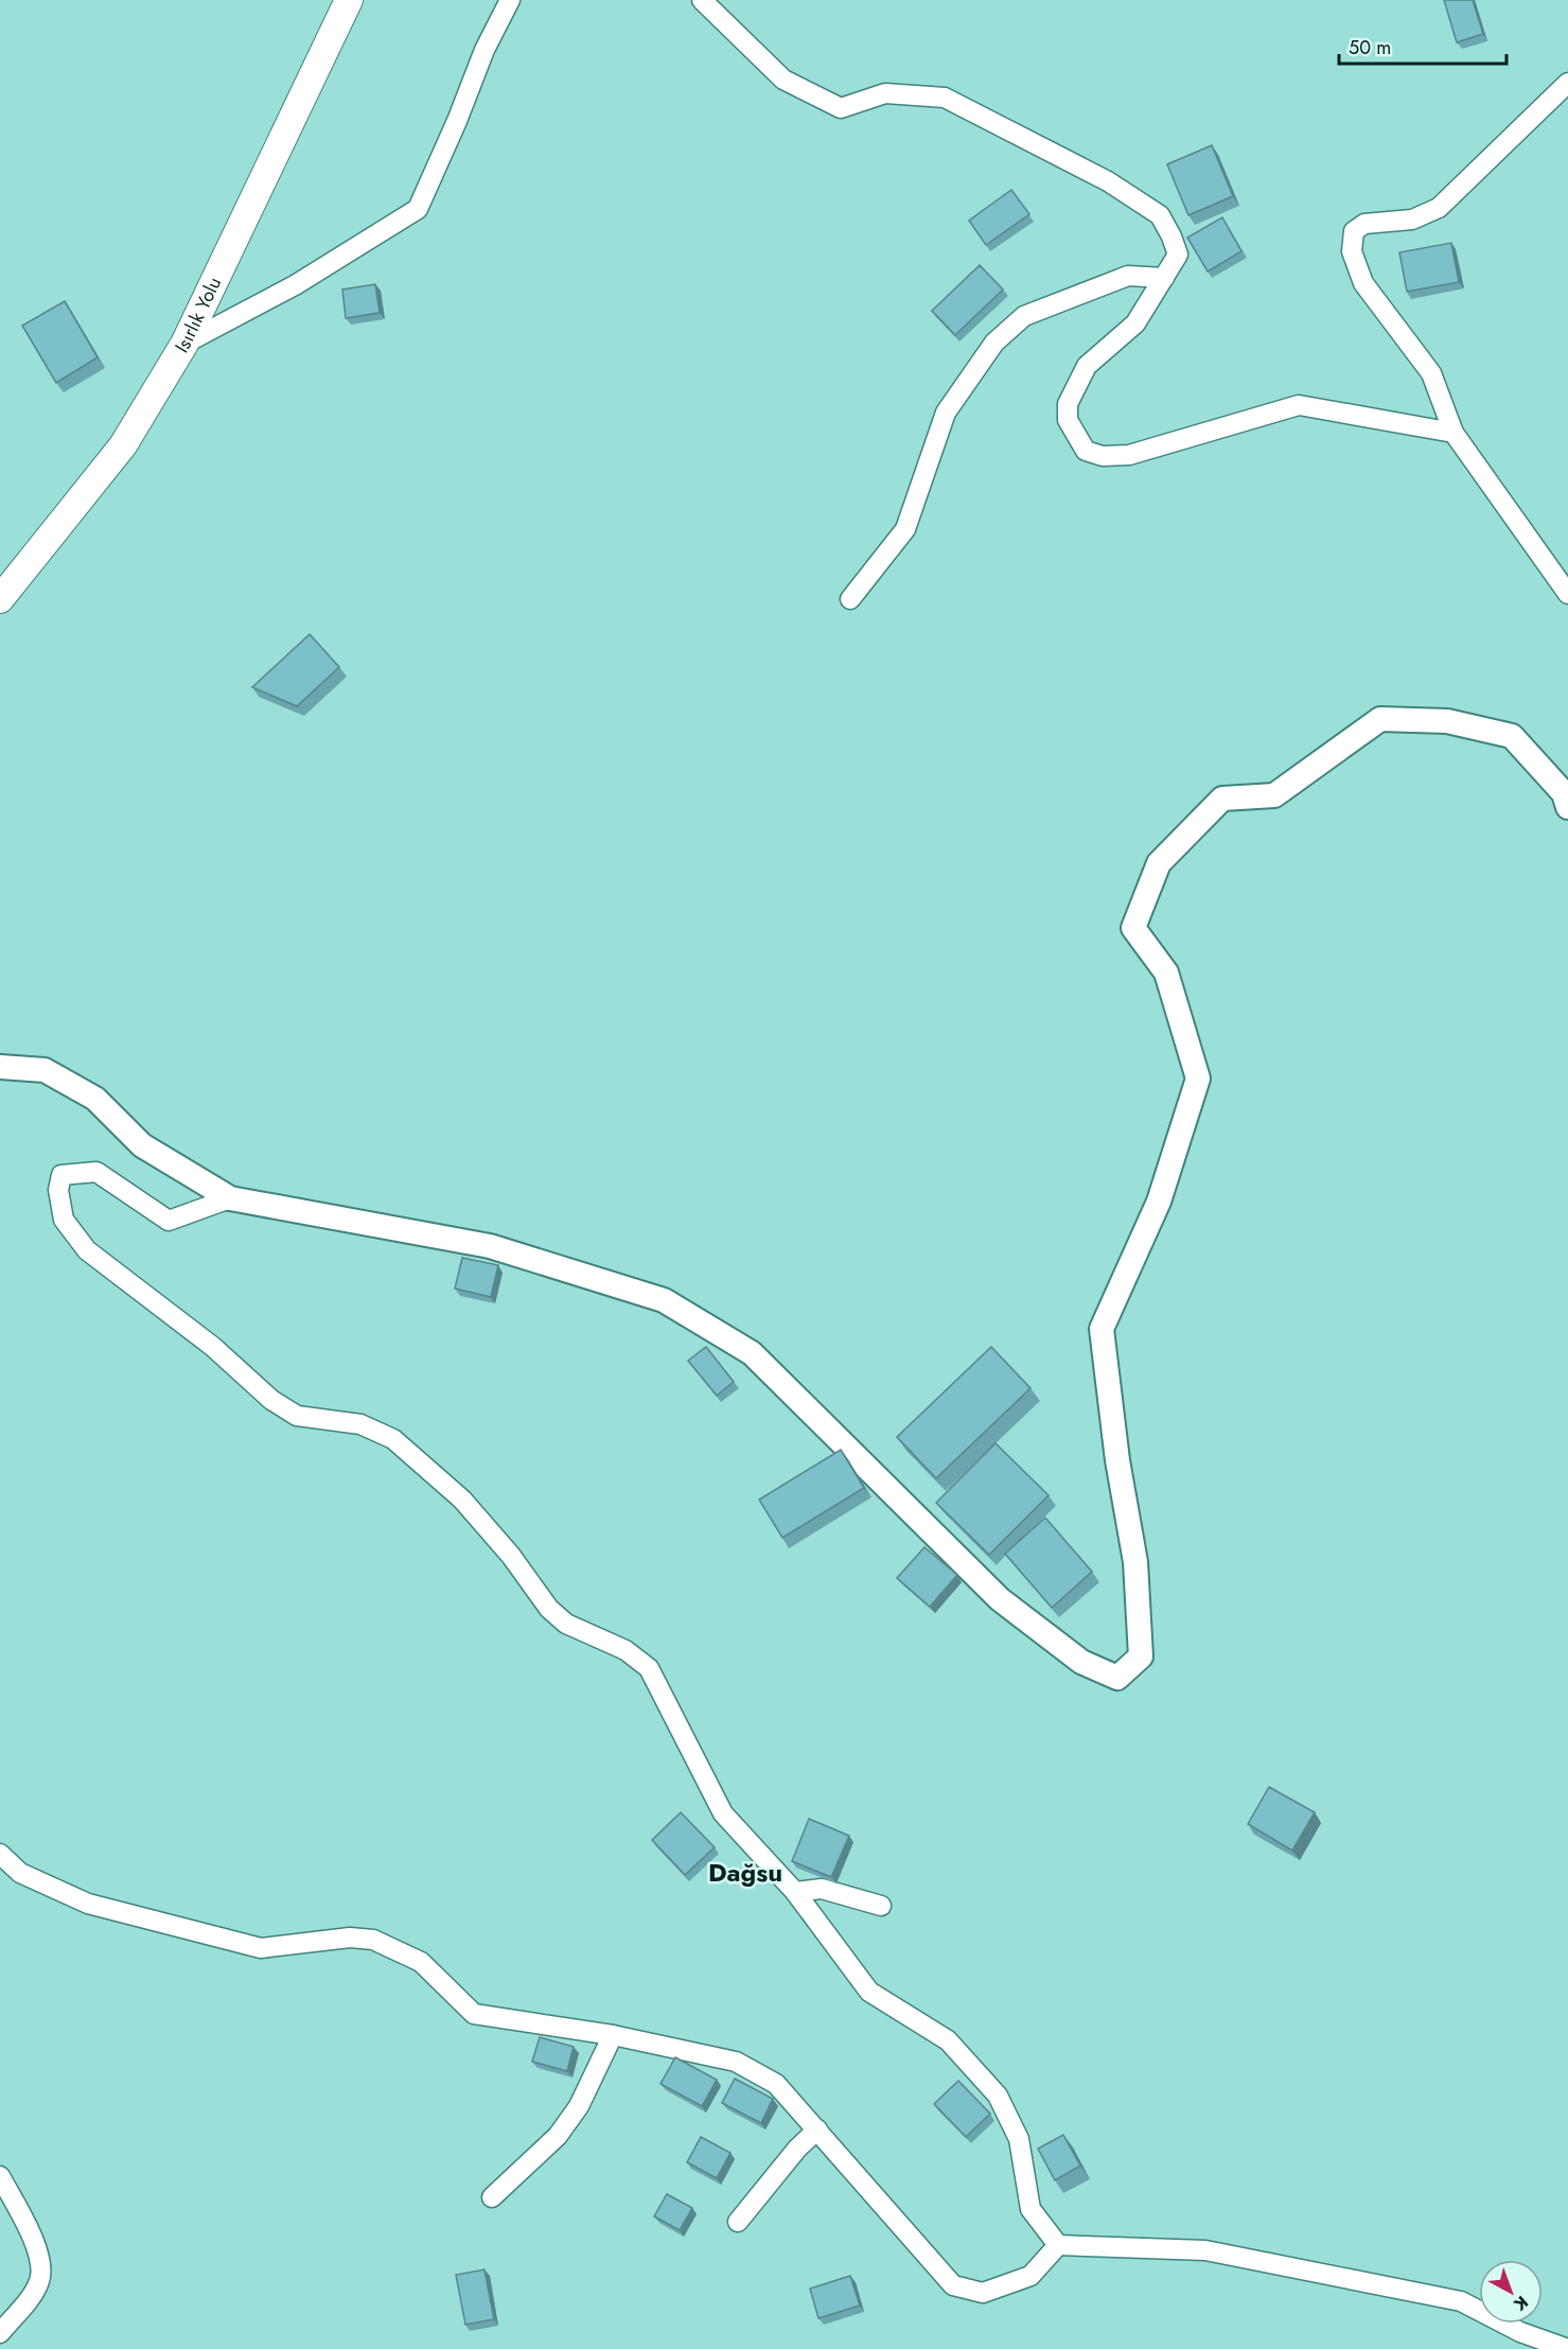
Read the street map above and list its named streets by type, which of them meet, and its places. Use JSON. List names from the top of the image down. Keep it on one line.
{"streets":{"main road":["Isırlık Yolu"]},"districts":["Dağsu"],"scale_bar":"50 m","north":"bottom right"}
